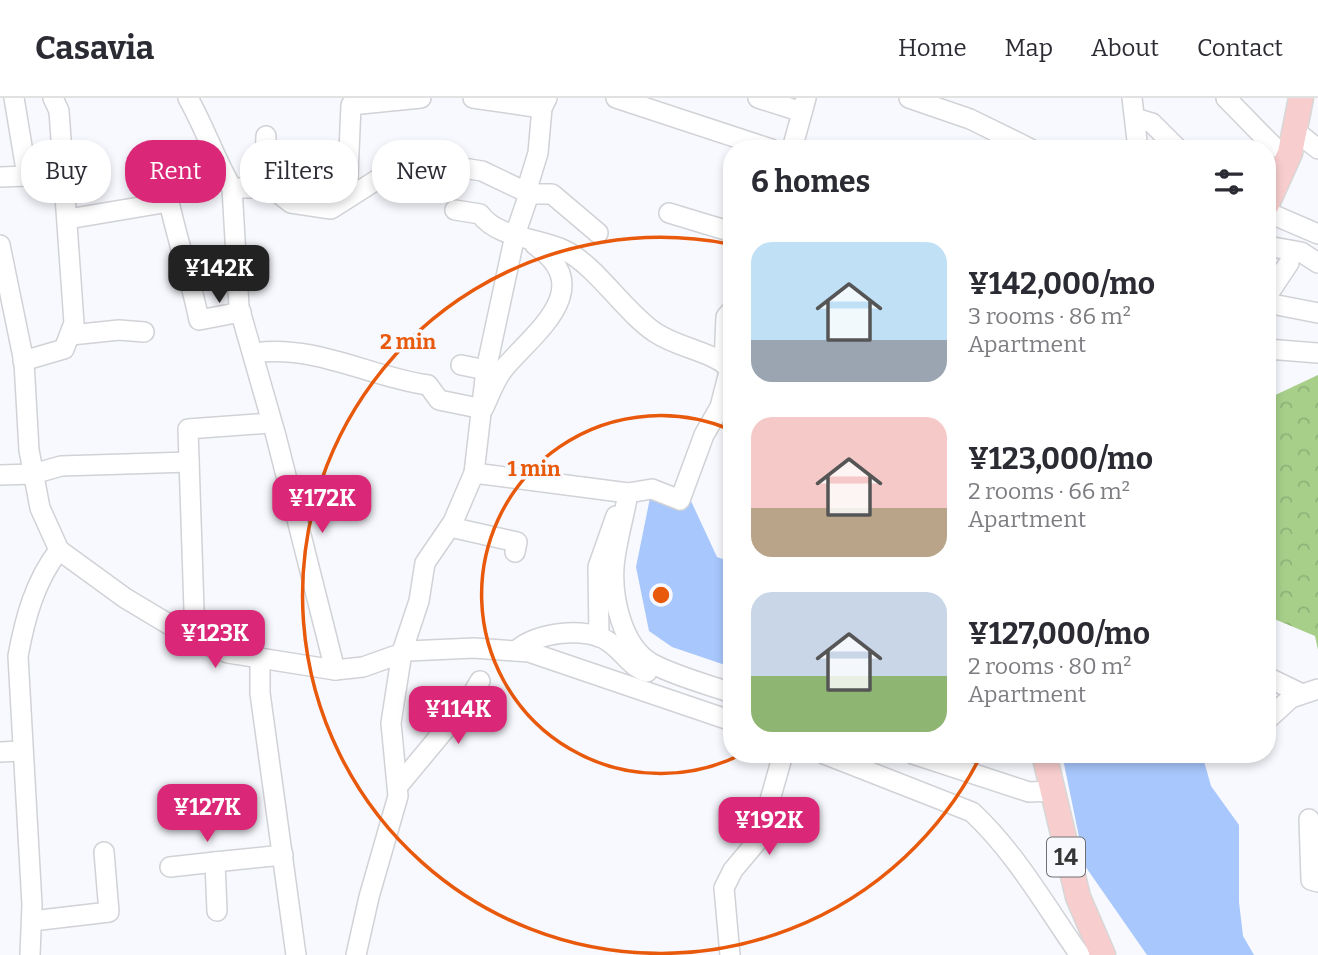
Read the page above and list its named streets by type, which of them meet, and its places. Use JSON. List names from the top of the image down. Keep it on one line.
{"streets":{"main road":["14"]},"page":{"header":"Casavia","nav":["Home","Map","About","Contact"],"chip":["Buy","Rent","Filters","New"],"heading":"6 homes","list":[{"name":"¥142,000/mo","note":"3 rooms · 86 m² · Apartment"},{"name":"¥123,000/mo","note":"2 rooms · 66 m² · Apartment"},{"name":"¥127,000/mo","note":"2 rooms · 80 m² · Apartment"}],"price":["¥142K","¥172K","¥123K","¥114K","¥127K","¥192K"]},"rings":["2 min","1 min"]}
